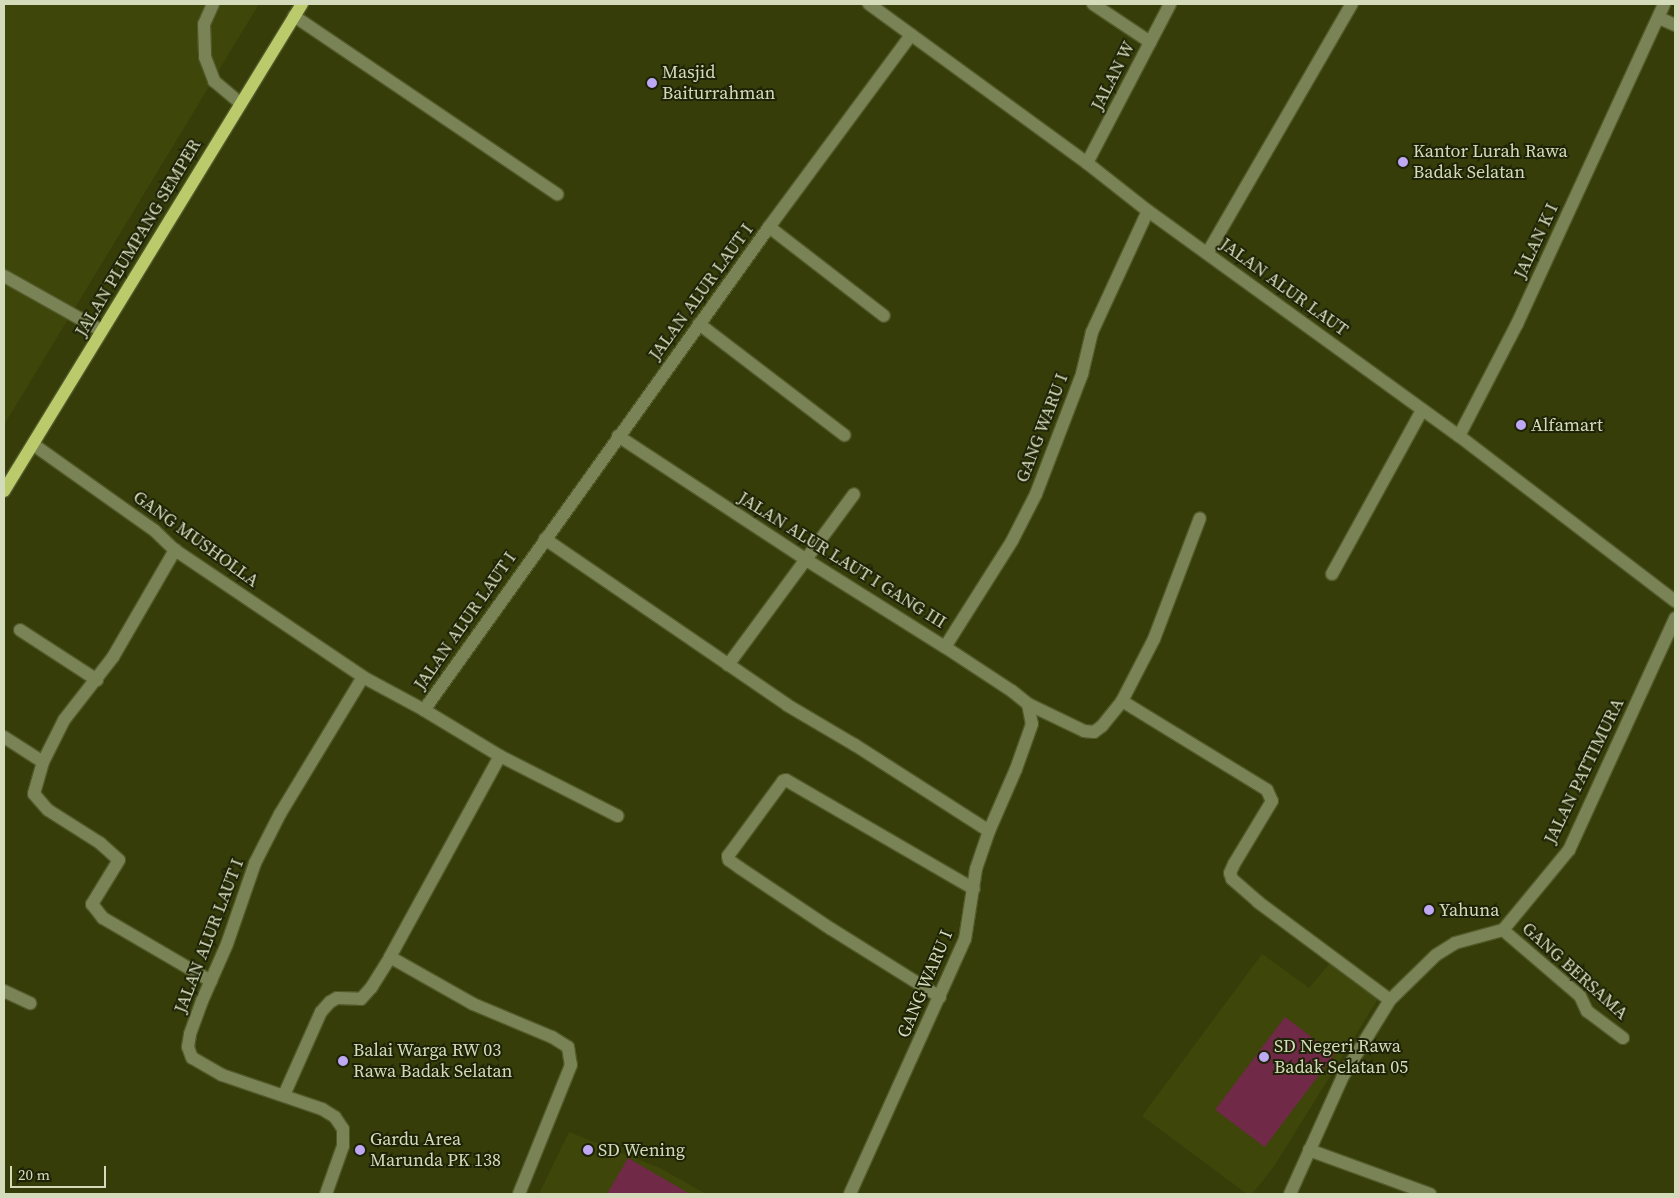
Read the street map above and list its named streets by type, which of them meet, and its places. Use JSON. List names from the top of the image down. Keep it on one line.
{"streets":{"main road":["JALAN PLUMPANG SEMPER"],"street":["JALAN W","JALAN K I","JALAN ALUR LAUT","JALAN ALUR LAUT I","GANG WARU I","GANG MUSHOLLA","JALAN ALUR LAUT I GANG III","JALAN PATTIMURA","GANG BERSAMA"]},"crossings":[["JALAN W","JALAN ALUR LAUT"],["JALAN PLUMPANG SEMPER","GANG MUSHOLLA"],["JALAN K I","JALAN ALUR LAUT"],["JALAN ALUR LAUT","JALAN ALUR LAUT I"],["JALAN ALUR LAUT","GANG WARU I"],["JALAN ALUR LAUT I","GANG MUSHOLLA"],["JALAN ALUR LAUT I","JALAN ALUR LAUT I GANG III"],["GANG WARU I","JALAN ALUR LAUT I GANG III"],["JALAN PATTIMURA","GANG BERSAMA"]],"places":["Masjid Baiturrahman","Kantor Lurah Rawa Badak Selatan","Alfamart","Yahuna","SD Negeri Rawa Badak Selatan 05","Balai Warga RW 03 Rawa Badak Selatan","Gardu Area Marunda PK 138","SD Wening"],"scale_bar":"20 m"}
